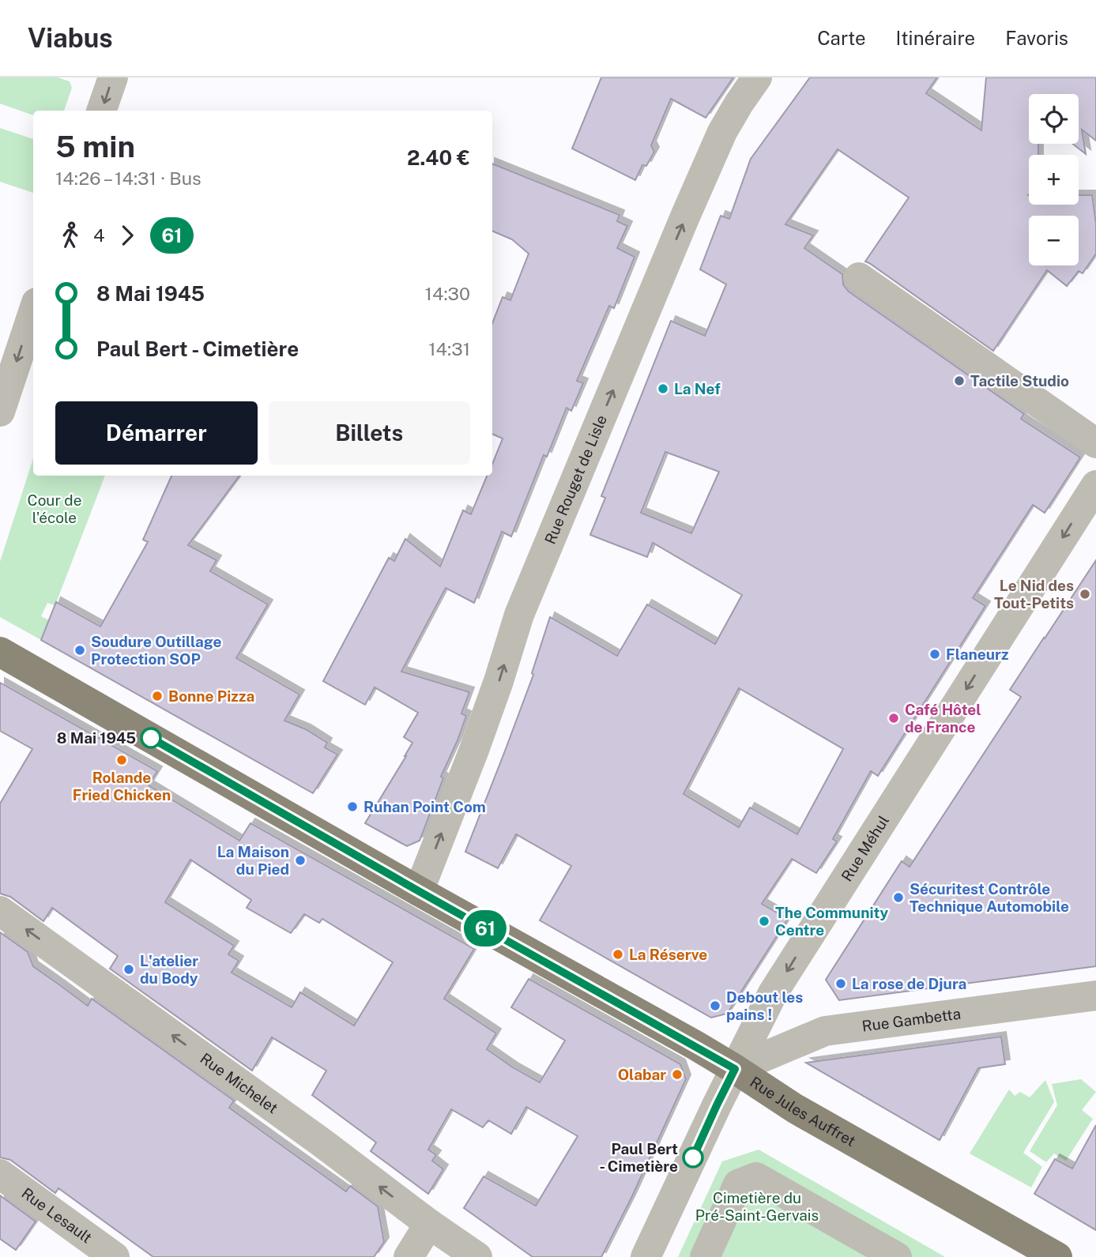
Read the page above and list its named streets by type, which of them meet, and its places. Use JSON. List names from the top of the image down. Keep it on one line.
{"streets":{"main road":["Rue Jules Auffret"],"street":["Rue Rouget de Lisle","Rue Méhul","Rue Gambetta","Rue Michelet","Rue Lesault"]},"crossings":[["Rue Rouget de Lisle","Rue Jules Auffret"],["Rue Méhul","Rue Gambetta"],["Rue Méhul","Rue Jules Auffret"],["Rue Gambetta","Rue Jules Auffret"]],"one_way":["Rue Rouget de Lisle","Rue Méhul","Rue Michelet"],"parks":["Cour de l'école","Cimetière du Pré-Saint-Gervais"],"places":["Tactile Studio","La Nef","Le Nid des Tout-Petits","Soudure Outillage Protection SOP","Flaneurz","Bonne Pizza","Café Hôtel de France","8 Mai 1945","Rolande Fried Chicken","Ruhan Point Com","La Maison du Pied","Sécuritest Contrôle Technique Automobile","The Community Centre","La Réserve","L'atelier du Body","La rose de Djura","Debout les pains !","Olabar","Paul Bert - Cimetière"],"lines":["bus line 61"],"page":{"header":"Viabus","nav":["Carte","Itinéraire","Favoris"],"on_map":"61","map_buttons":["+","−"],"heading":["5 min","14:26 – 14:31 · Bus","2.40 €"],"legs":["4","61"],"list":[{"name":"8 Mai 1945","value":"14:30"},{"name":"Paul Bert - Cimetière","value":"14:31"}],"buttons":["Démarrer","Billets"]}}
